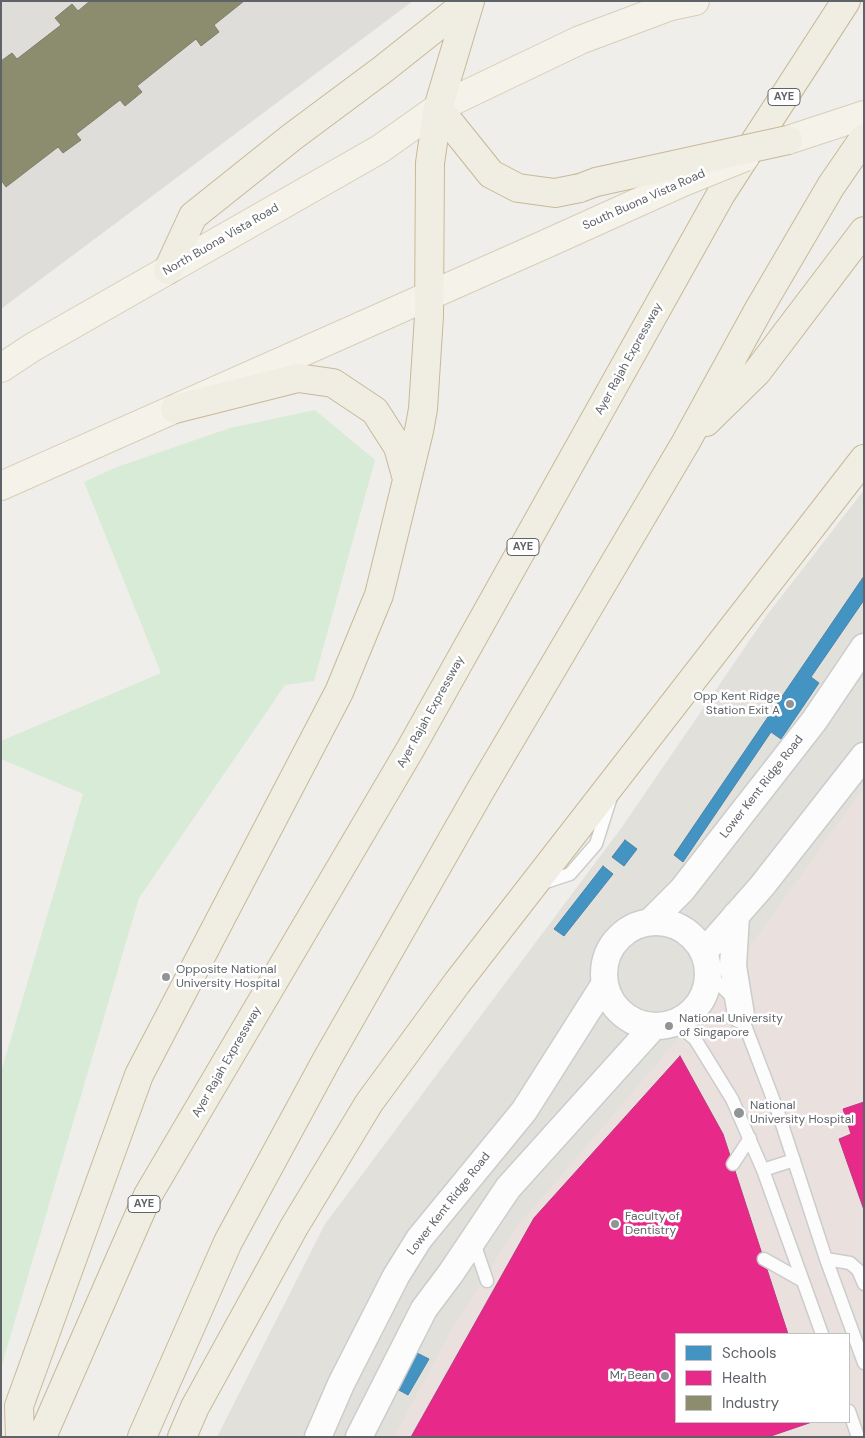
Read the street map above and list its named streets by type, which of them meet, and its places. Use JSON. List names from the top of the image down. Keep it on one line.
{"streets":{"highway":["AYE","Ayer Rajah Expressway"],"main road":["South Buona Vista Road","North Buona Vista Road"],"street":["Lower Kent Ridge Road"]},"places":["Opp Kent Ridge Station Exit A","Opposite National University Hospital","National University of Singapore","National University Hospital","Faculty of Dentistry","Mr Bean"],"legend":["Schools","Health","Industry"]}
